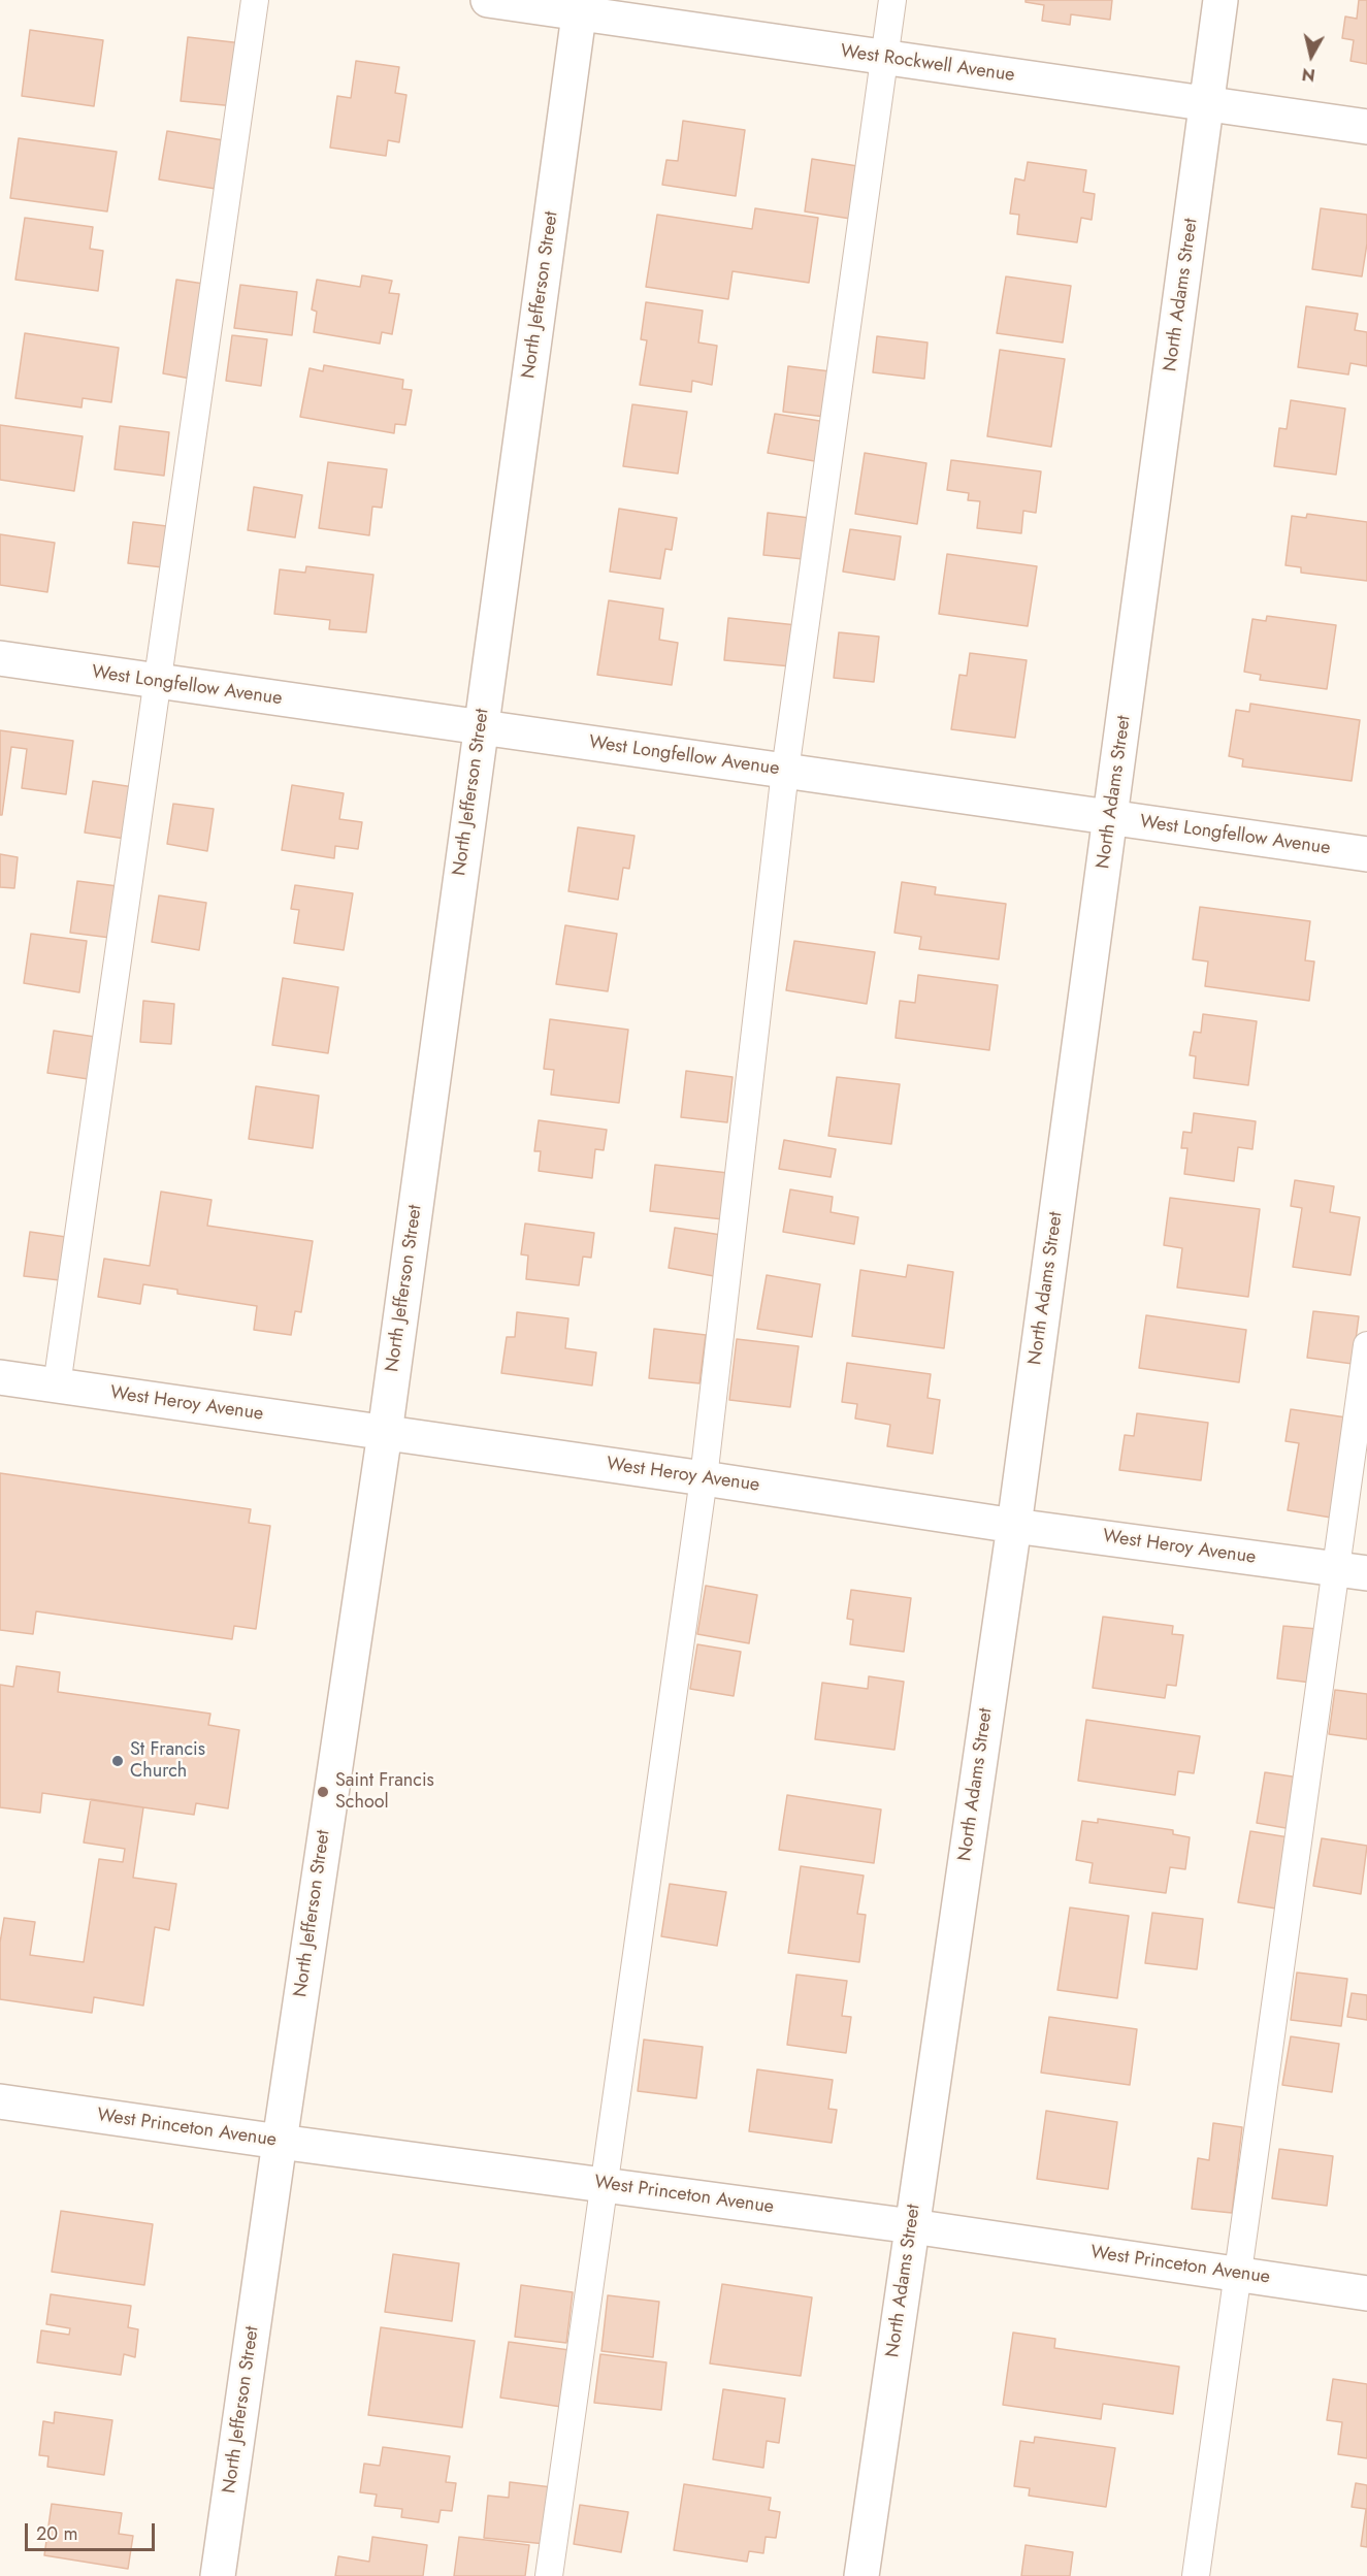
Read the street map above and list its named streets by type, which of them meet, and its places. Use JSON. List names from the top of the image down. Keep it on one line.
{"streets":{"street":["West Rockwell Avenue","North Jefferson Street","North Adams Street","West Longfellow Avenue","West Heroy Avenue","West Princeton Avenue"]},"crossings":[["West Rockwell Avenue","North Jefferson Street"],["West Rockwell Avenue","North Adams Street"],["North Jefferson Street","West Longfellow Avenue"],["North Jefferson Street","West Heroy Avenue"],["North Jefferson Street","West Princeton Avenue"],["North Adams Street","West Longfellow Avenue"],["North Adams Street","West Heroy Avenue"],["North Adams Street","West Princeton Avenue"]],"places":["St Francis Church","Saint Francis School"],"scale_bar":"20 m","north":"bottom"}
